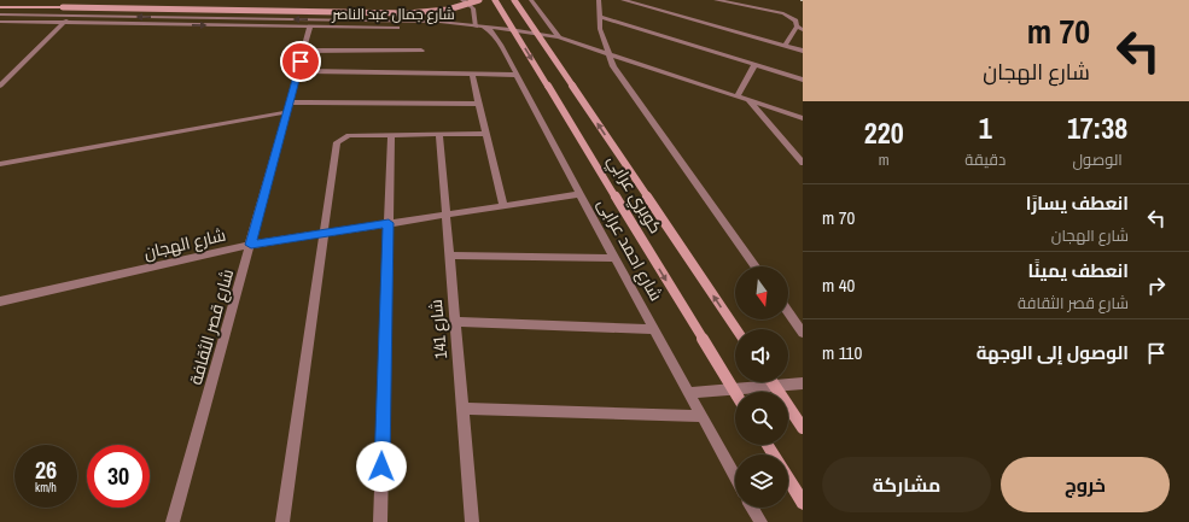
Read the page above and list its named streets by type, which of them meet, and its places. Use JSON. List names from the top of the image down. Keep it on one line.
{"streets":{"main road":["كوبري عرابي"],"street":["شارع جمال عبد الناصر","شارع الهجان","شارع احمد عرابى","شارع قصر الثقافة","شارع 141"]},"crossings":[["شارع جمال عبد الناصر","شارع قصر الثقافة"],["شارع الهجان","شارع احمد عرابى"],["شارع الهجان","شارع قصر الثقافة"],["شارع الهجان","شارع 141"]],"north":"bottom","page":{"turn":["70 m","شارع الهجان"],"eta":["17:38","الوصول","1","دقيقة","220","m"],"list":[{"name":"انعطف يسارًا","note":"شارع الهجان","value":"70 m"},{"name":"انعطف يمينًا","note":"شارع قصر الثقافة","value":"40 m"},{"name":"الوصول إلى الوجهة","value":"110 m"}],"speed":"26 km/h","limit":"30","buttons":["خروج","مشاركة"]}}
